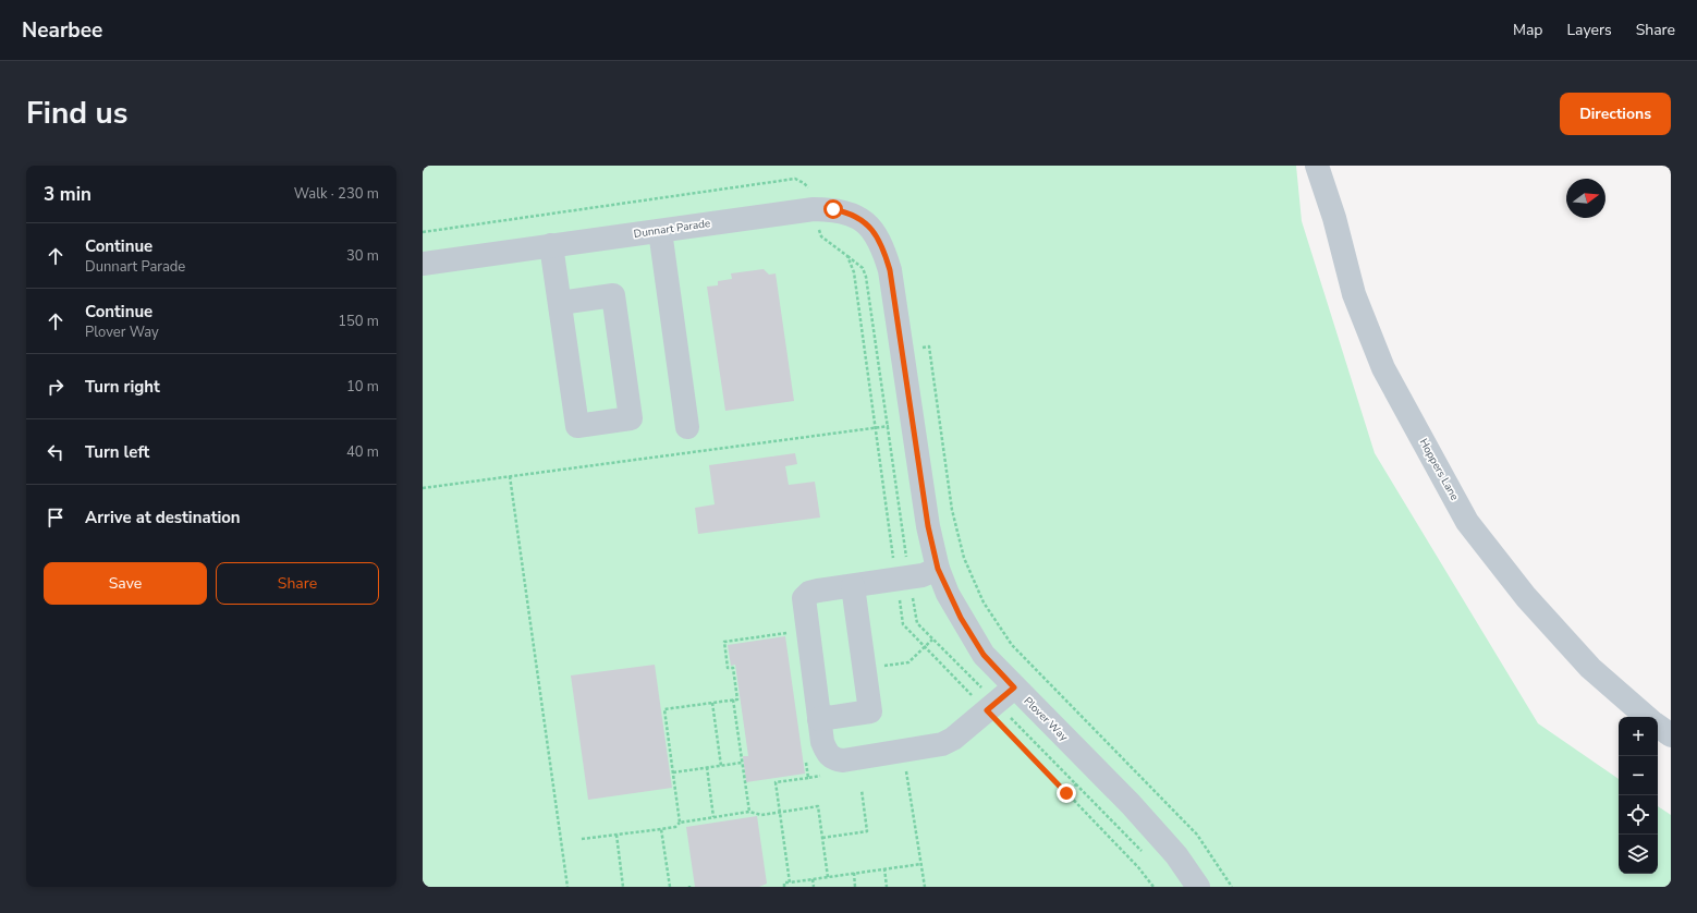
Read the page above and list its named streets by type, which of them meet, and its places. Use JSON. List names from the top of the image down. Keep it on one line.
{"streets":{"street":["Dunnart Parade","Hoppers Lane","Plover Way"]},"crossings":[["Dunnart Parade","Plover Way"]],"north":"right","page":{"header":"Nearbee","nav":["Map","Layers","Share"],"title":"Find us","buttons":["Directions",["Save","Share"]],"heading":["3 min","Walk · 230 m"],"list":[["Continue","Dunnart Parade","30 m"],["Continue","Plover Way","150 m"],["Turn right","10 m"],["Turn left","40 m"],"Arrive at destination"],"map_buttons":["+","−"]}}
